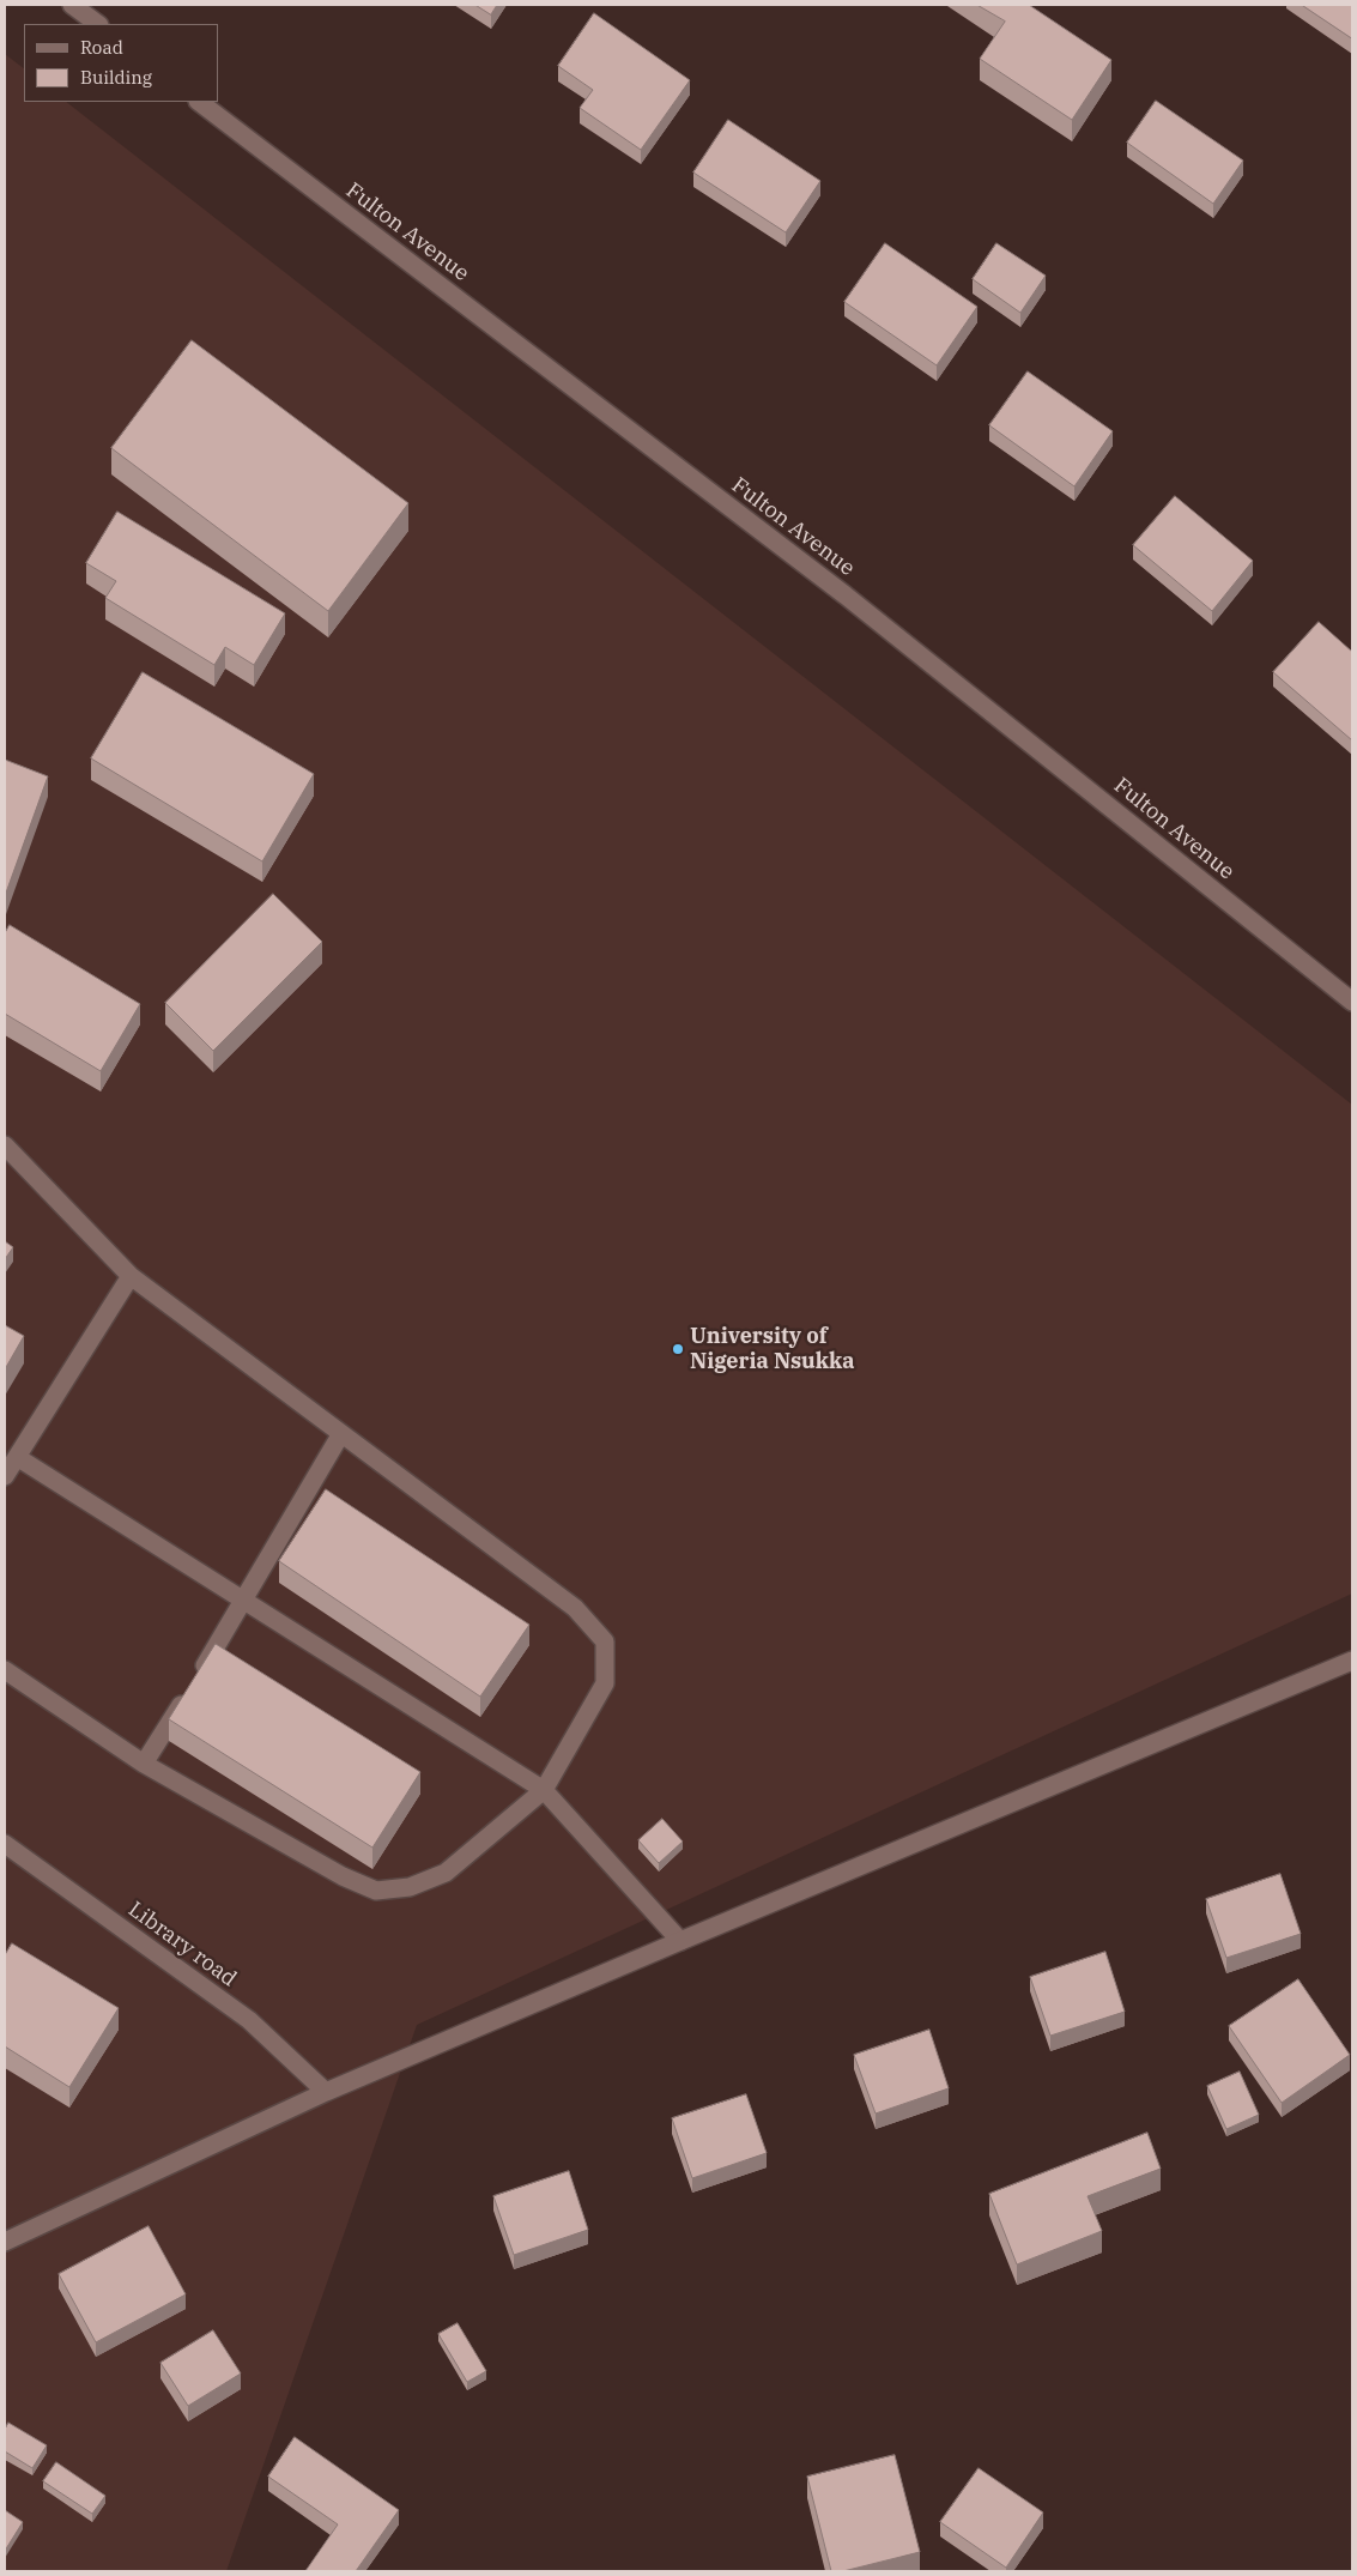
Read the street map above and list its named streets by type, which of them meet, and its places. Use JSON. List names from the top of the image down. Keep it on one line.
{"streets":{"street":["Fulton Avenue","Library road"]},"places":["University of Nigeria Nsukka"],"legend":["Road","Building"]}
